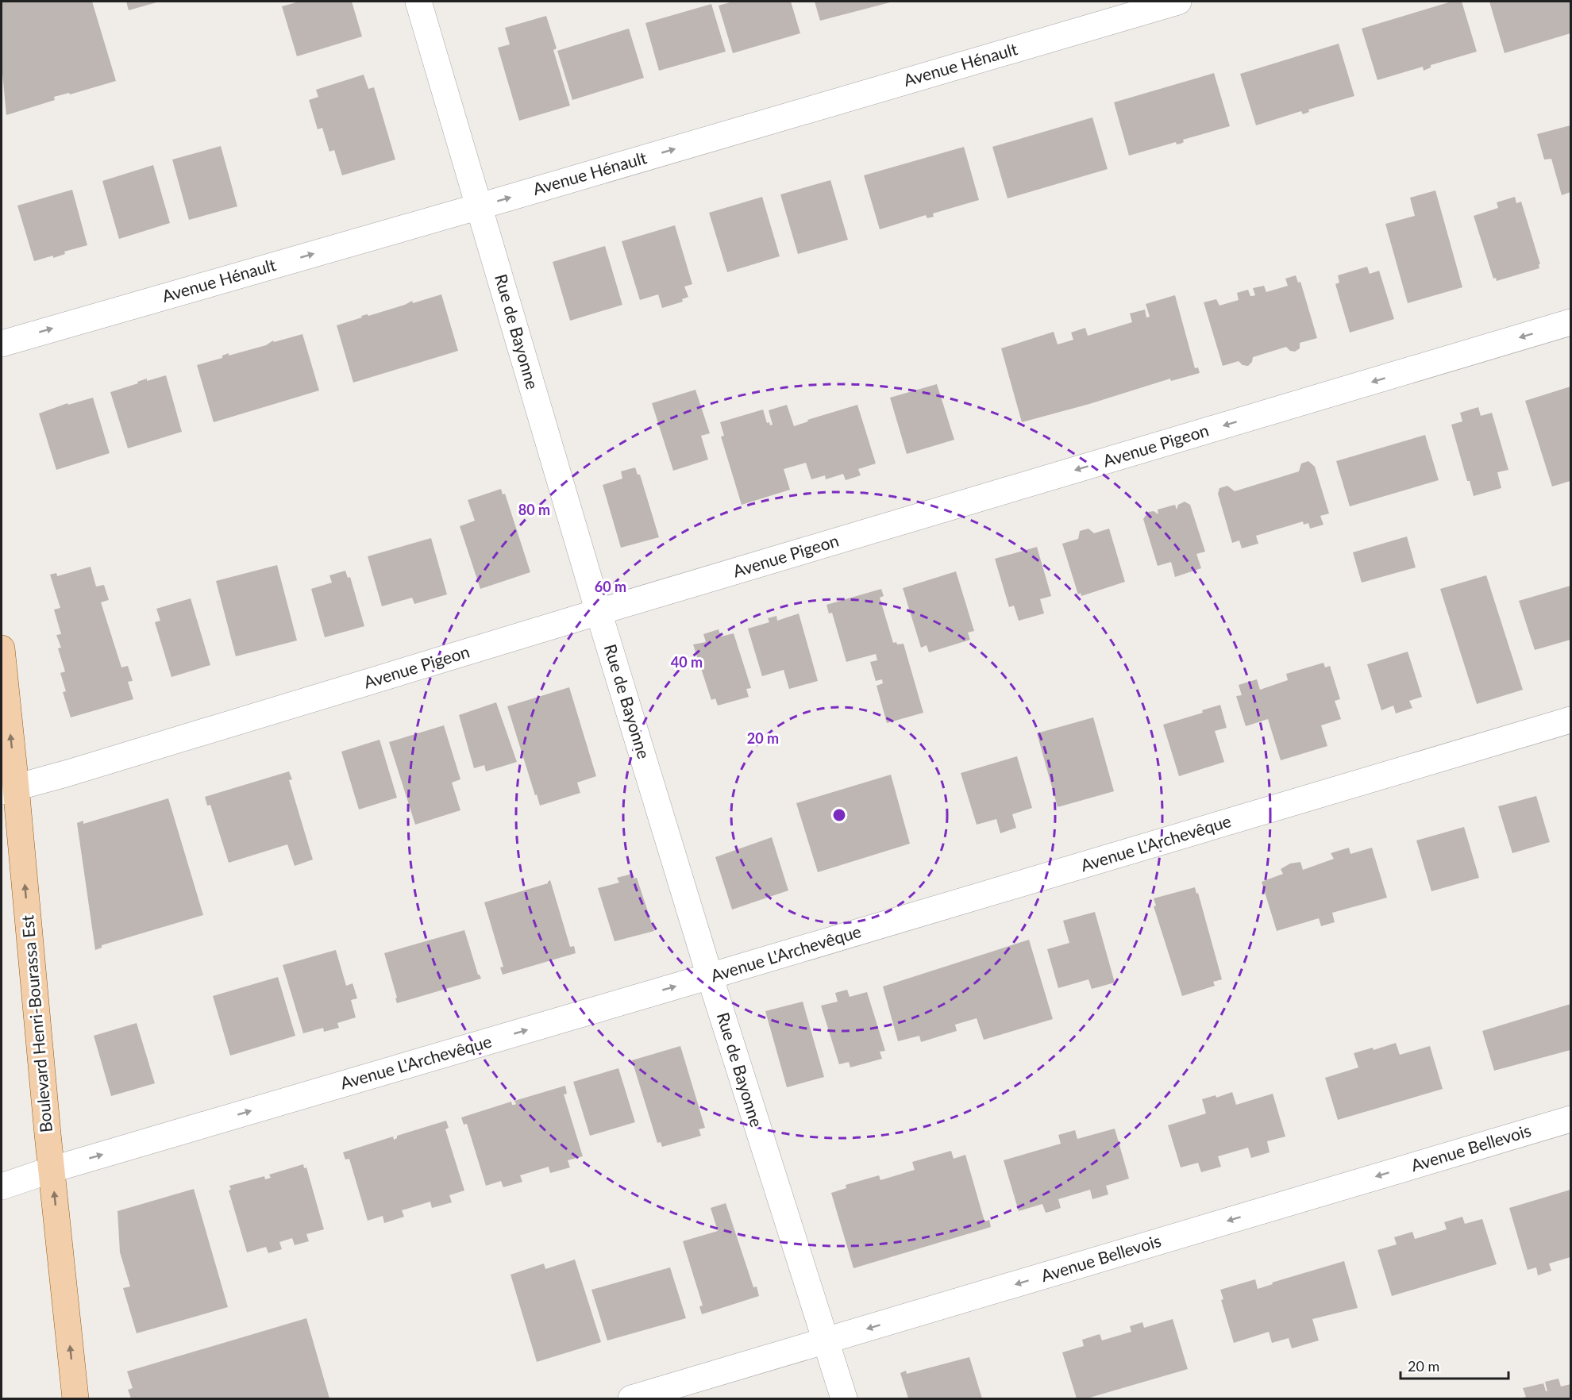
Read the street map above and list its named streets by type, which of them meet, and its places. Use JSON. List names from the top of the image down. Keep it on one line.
{"streets":{"main road":["Boulevard Henri-Bourassa Est"],"street":["Avenue Hénault","Rue de Bayonne","Avenue Pigeon","Avenue L'Archevêque","Avenue Bellevois"]},"crossings":[["Avenue Hénault","Rue de Bayonne"],["Rue de Bayonne","Avenue Pigeon"],["Rue de Bayonne","Avenue L'Archevêque"],["Rue de Bayonne","Avenue Bellevois"],["Avenue Pigeon","Boulevard Henri-Bourassa Est"],["Avenue L'Archevêque","Boulevard Henri-Bourassa Est"]],"one_way":["Avenue Hénault","Avenue Pigeon","Avenue L'Archevêque","Boulevard Henri-Bourassa Est","Avenue Bellevois"],"scale_bar":"20 m","rings":["80 m","60 m","40 m","20 m"]}
